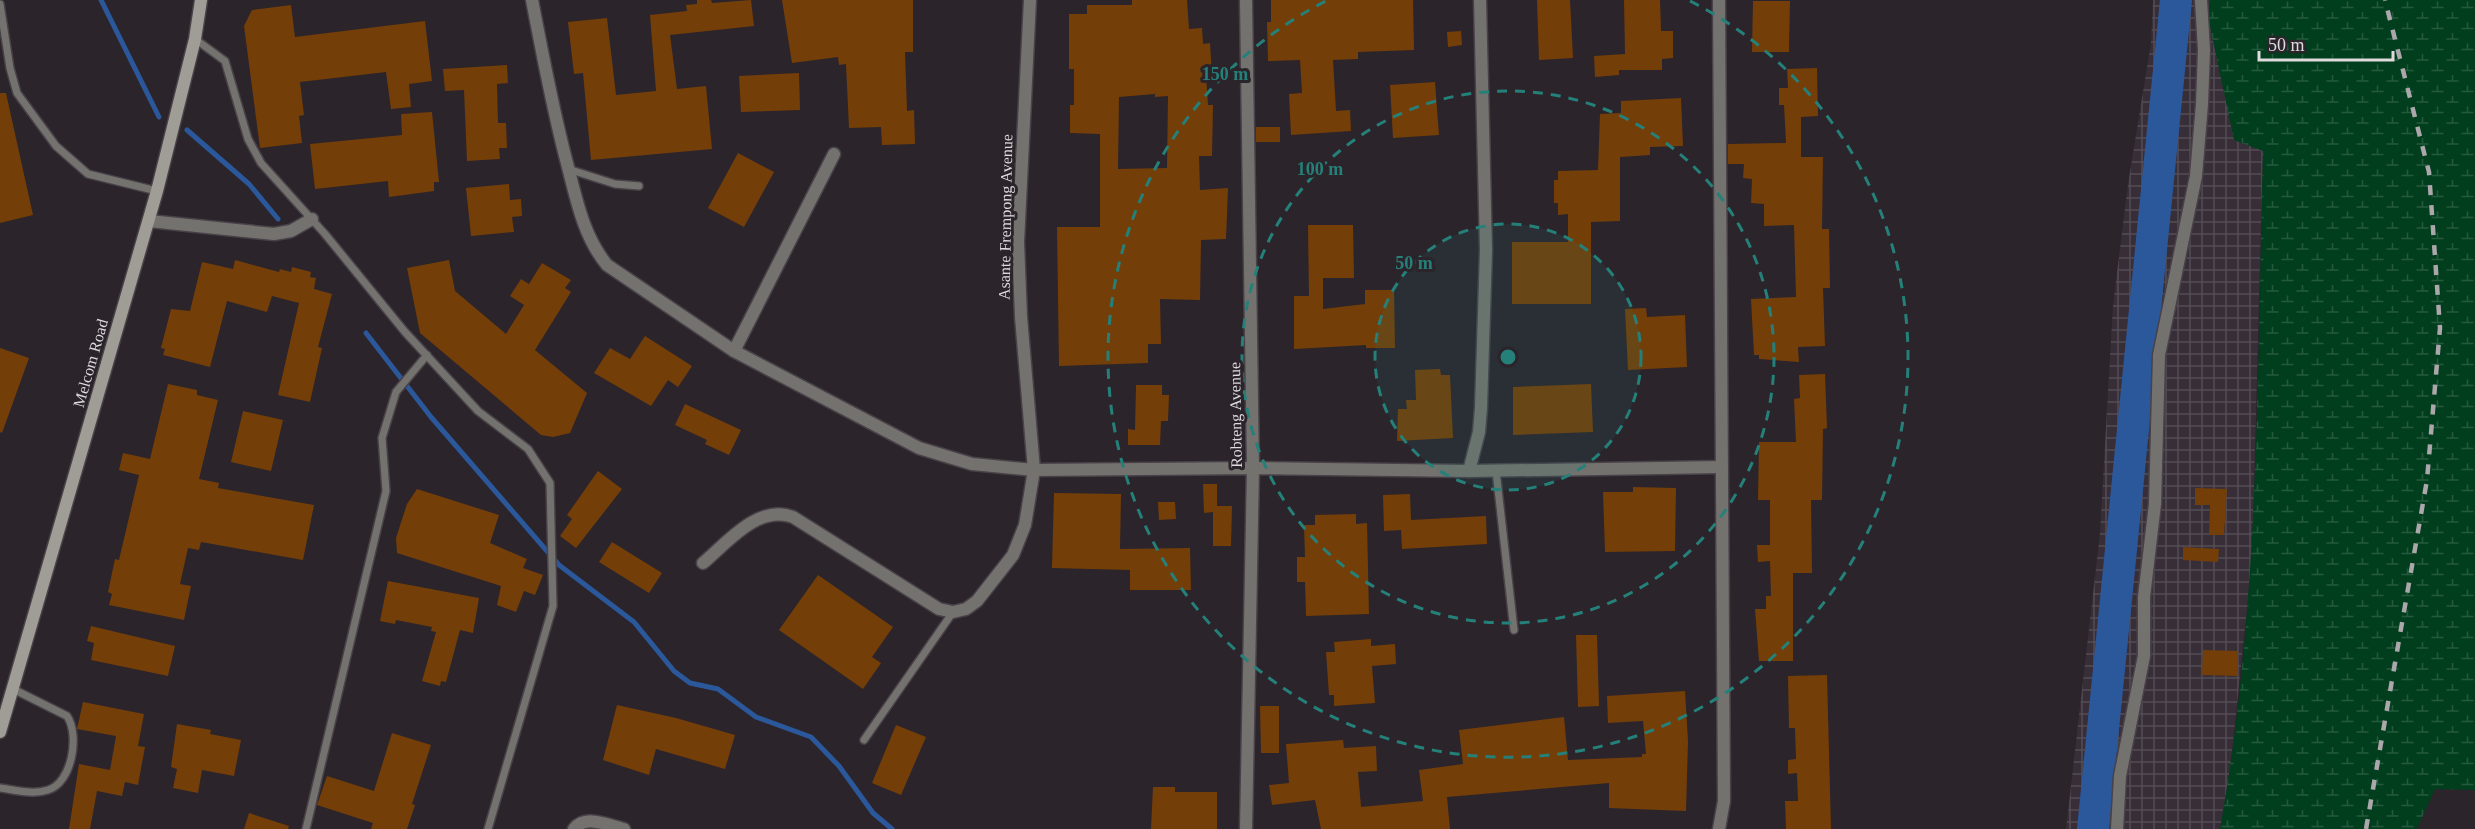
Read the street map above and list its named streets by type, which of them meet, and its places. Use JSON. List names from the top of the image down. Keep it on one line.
{"streets":{"main road":["Melcom Road"],"street":["Asante Frempong Avenue","Robteng Avenue"]},"scale_bar":"50 m","rings":["150 m","100 m","50 m"]}
